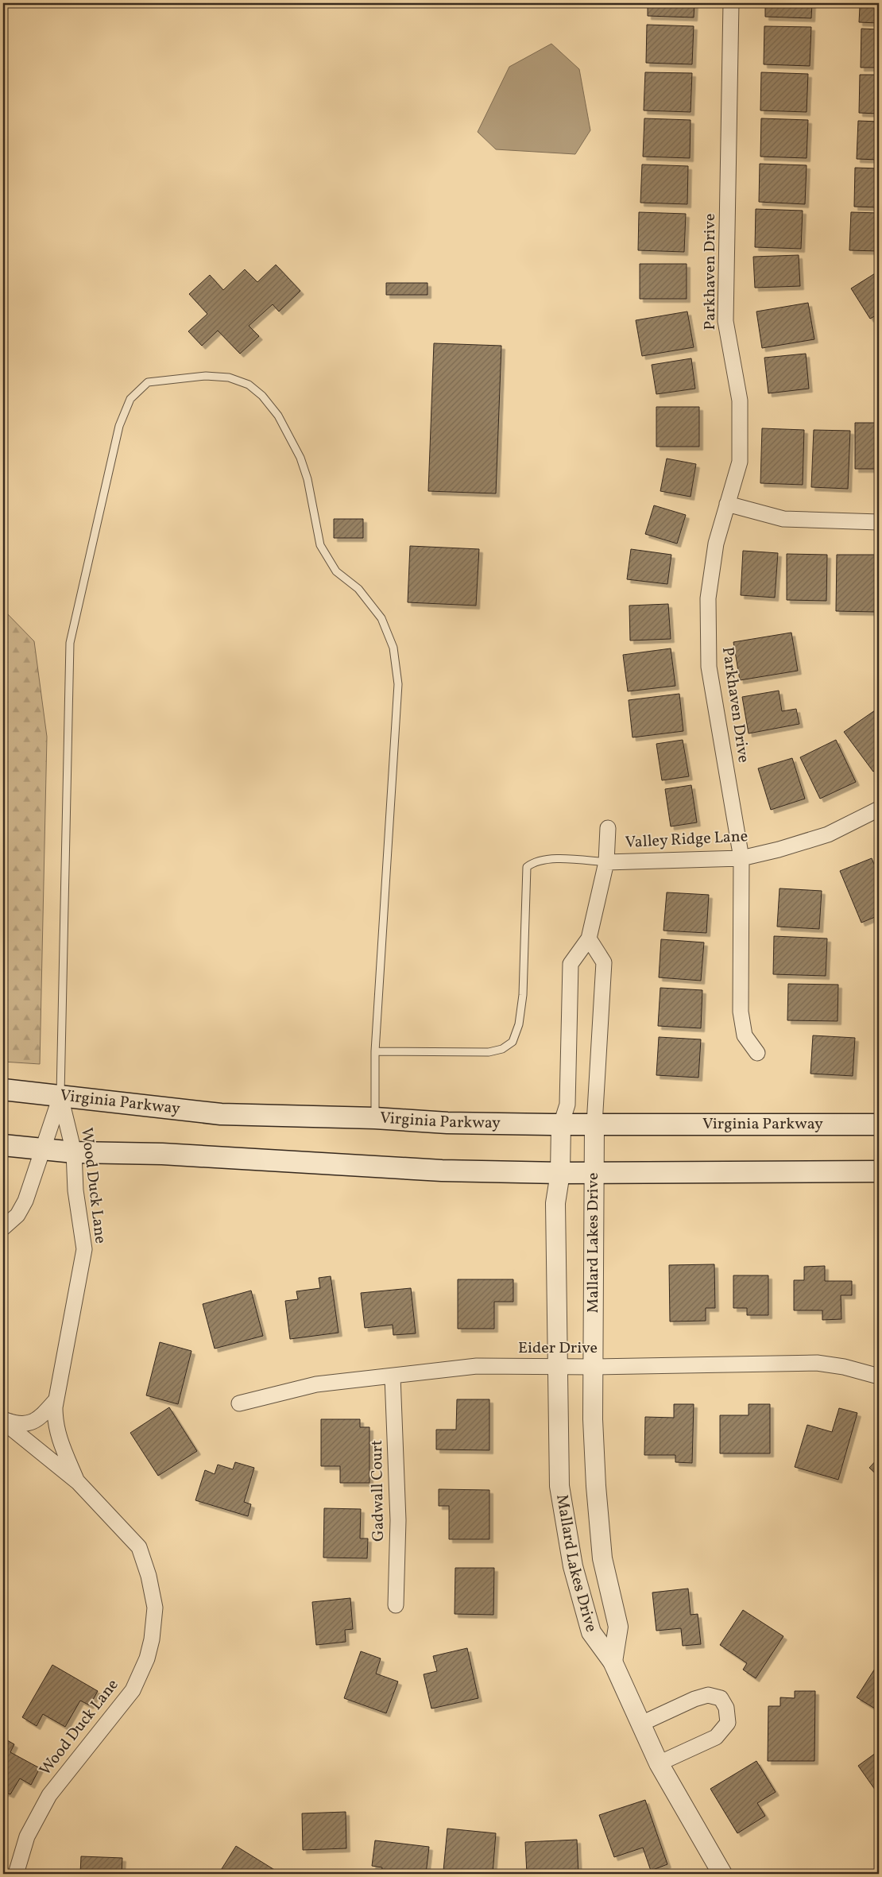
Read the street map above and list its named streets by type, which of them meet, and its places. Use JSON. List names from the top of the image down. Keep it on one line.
{"streets":{"main road":["Virginia Parkway"],"street":["Parkhaven Drive","Valley Ridge Lane","Wood Duck Lane","Mallard Lakes Drive","Eider Drive","Gadwall Court"]},"crossings":[["Parkhaven Drive","Valley Ridge Lane"],["Virginia Parkway","Wood Duck Lane"],["Virginia Parkway","Mallard Lakes Drive"],["Mallard Lakes Drive","Eider Drive"],["Eider Drive","Gadwall Court"]]}
